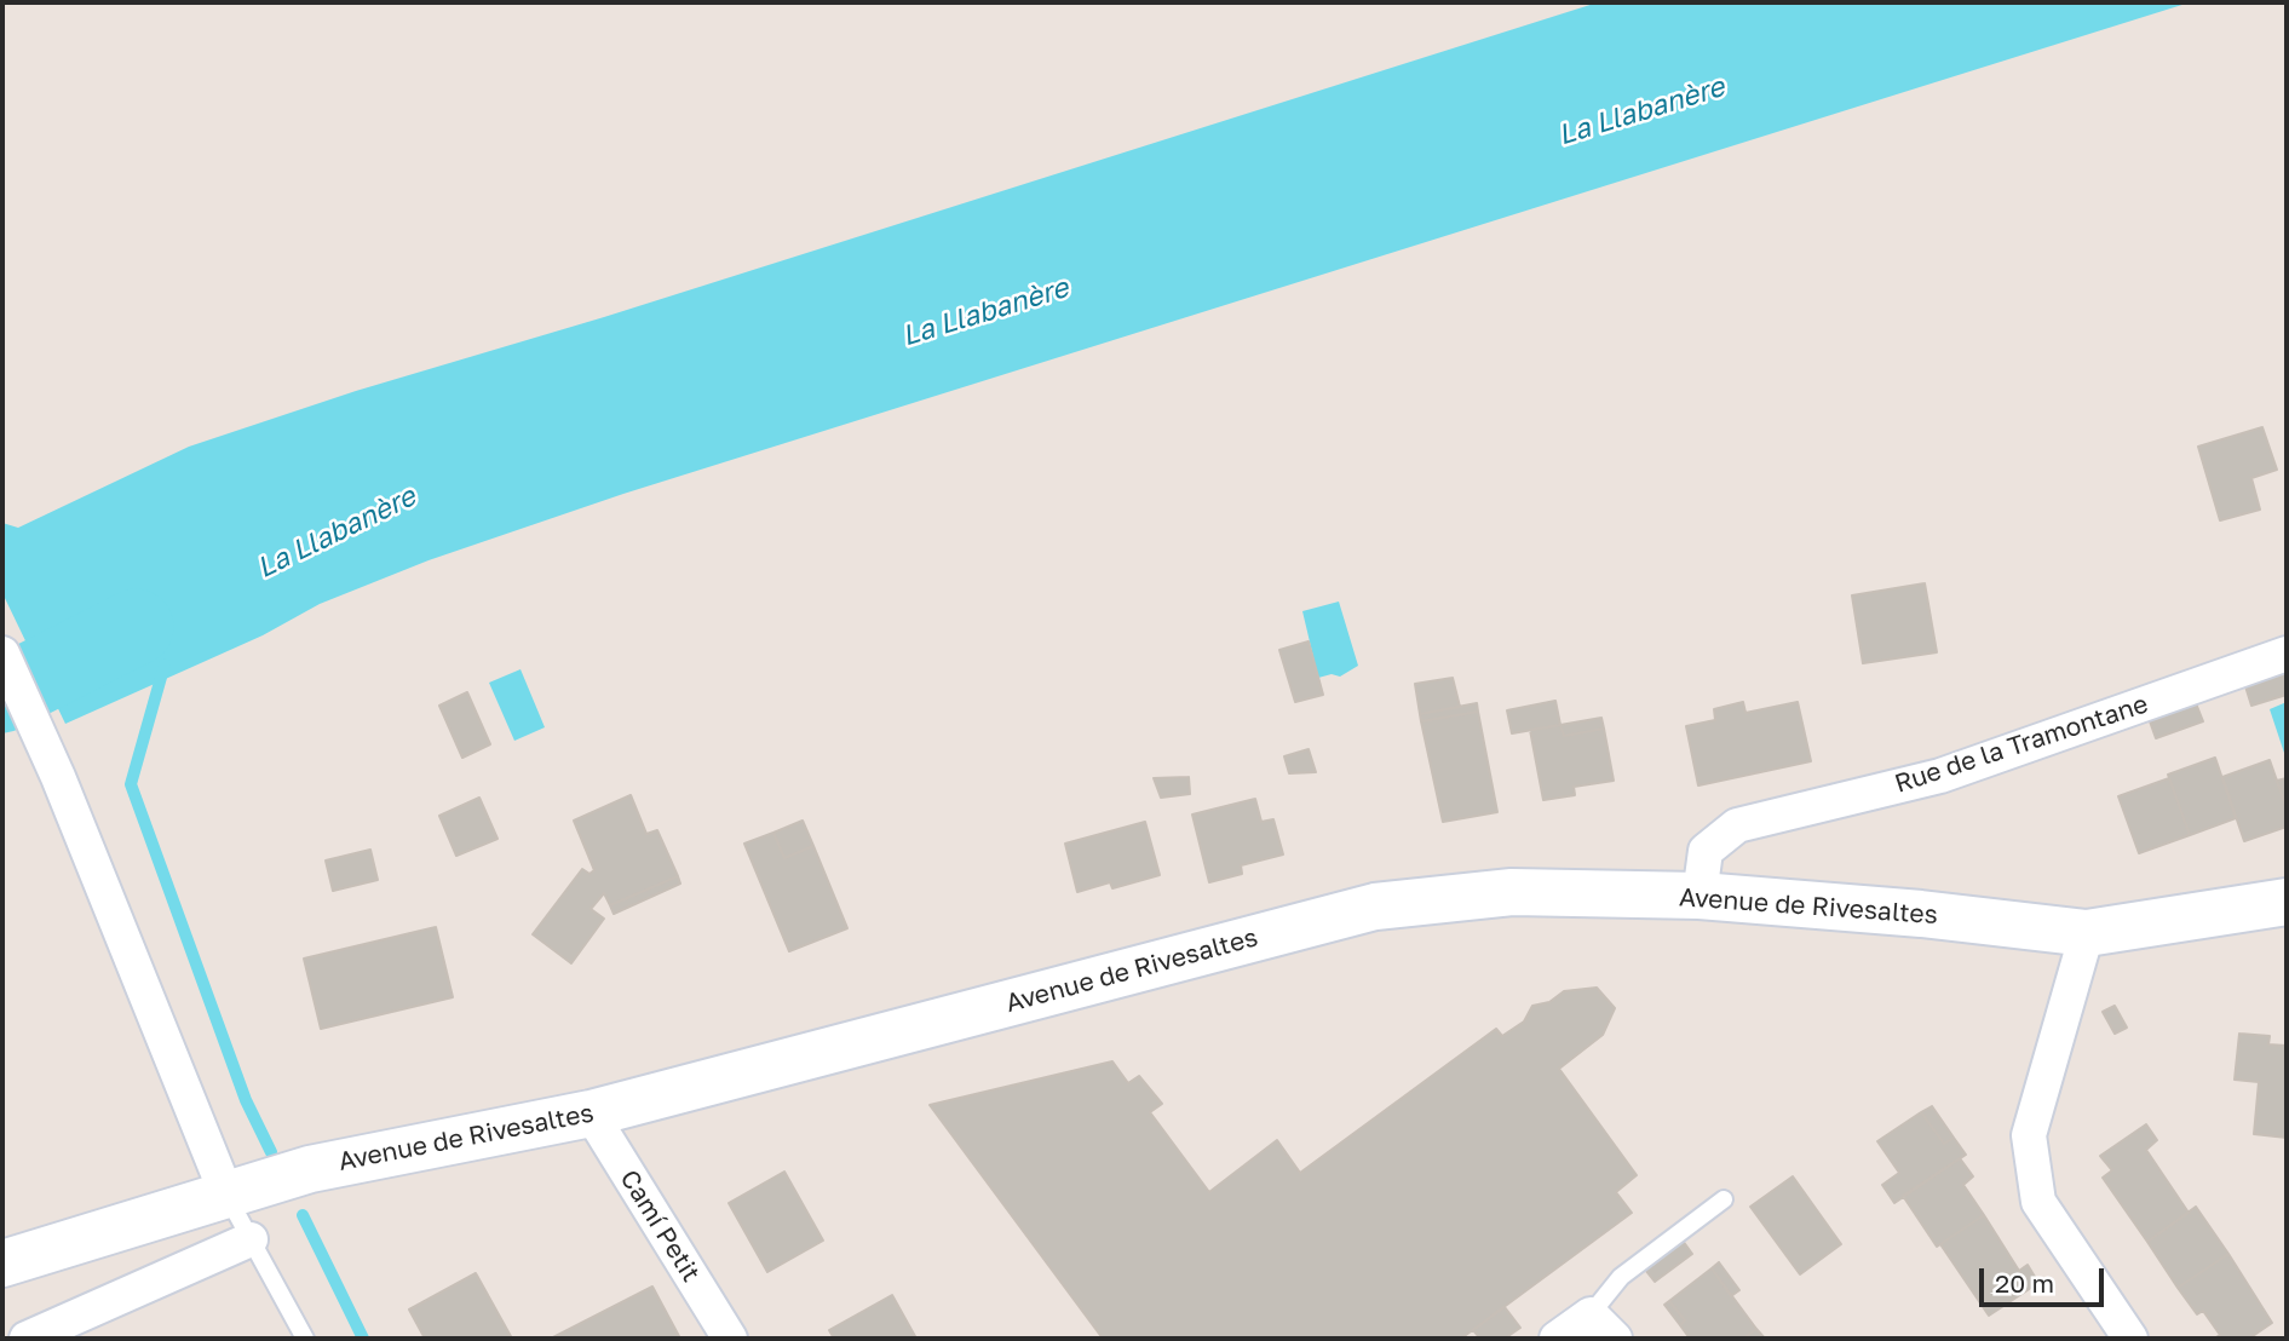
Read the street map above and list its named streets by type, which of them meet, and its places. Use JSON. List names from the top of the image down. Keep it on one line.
{"streets":{"main road":["Avenue de Rivesaltes"],"street":["Rue de la Tramontane","Camí Petit"]},"crossings":[["Rue de la Tramontane","Avenue de Rivesaltes"],["Avenue de Rivesaltes","Camí Petit"]],"water":["La Llabanère"],"scale_bar":"20 m"}
